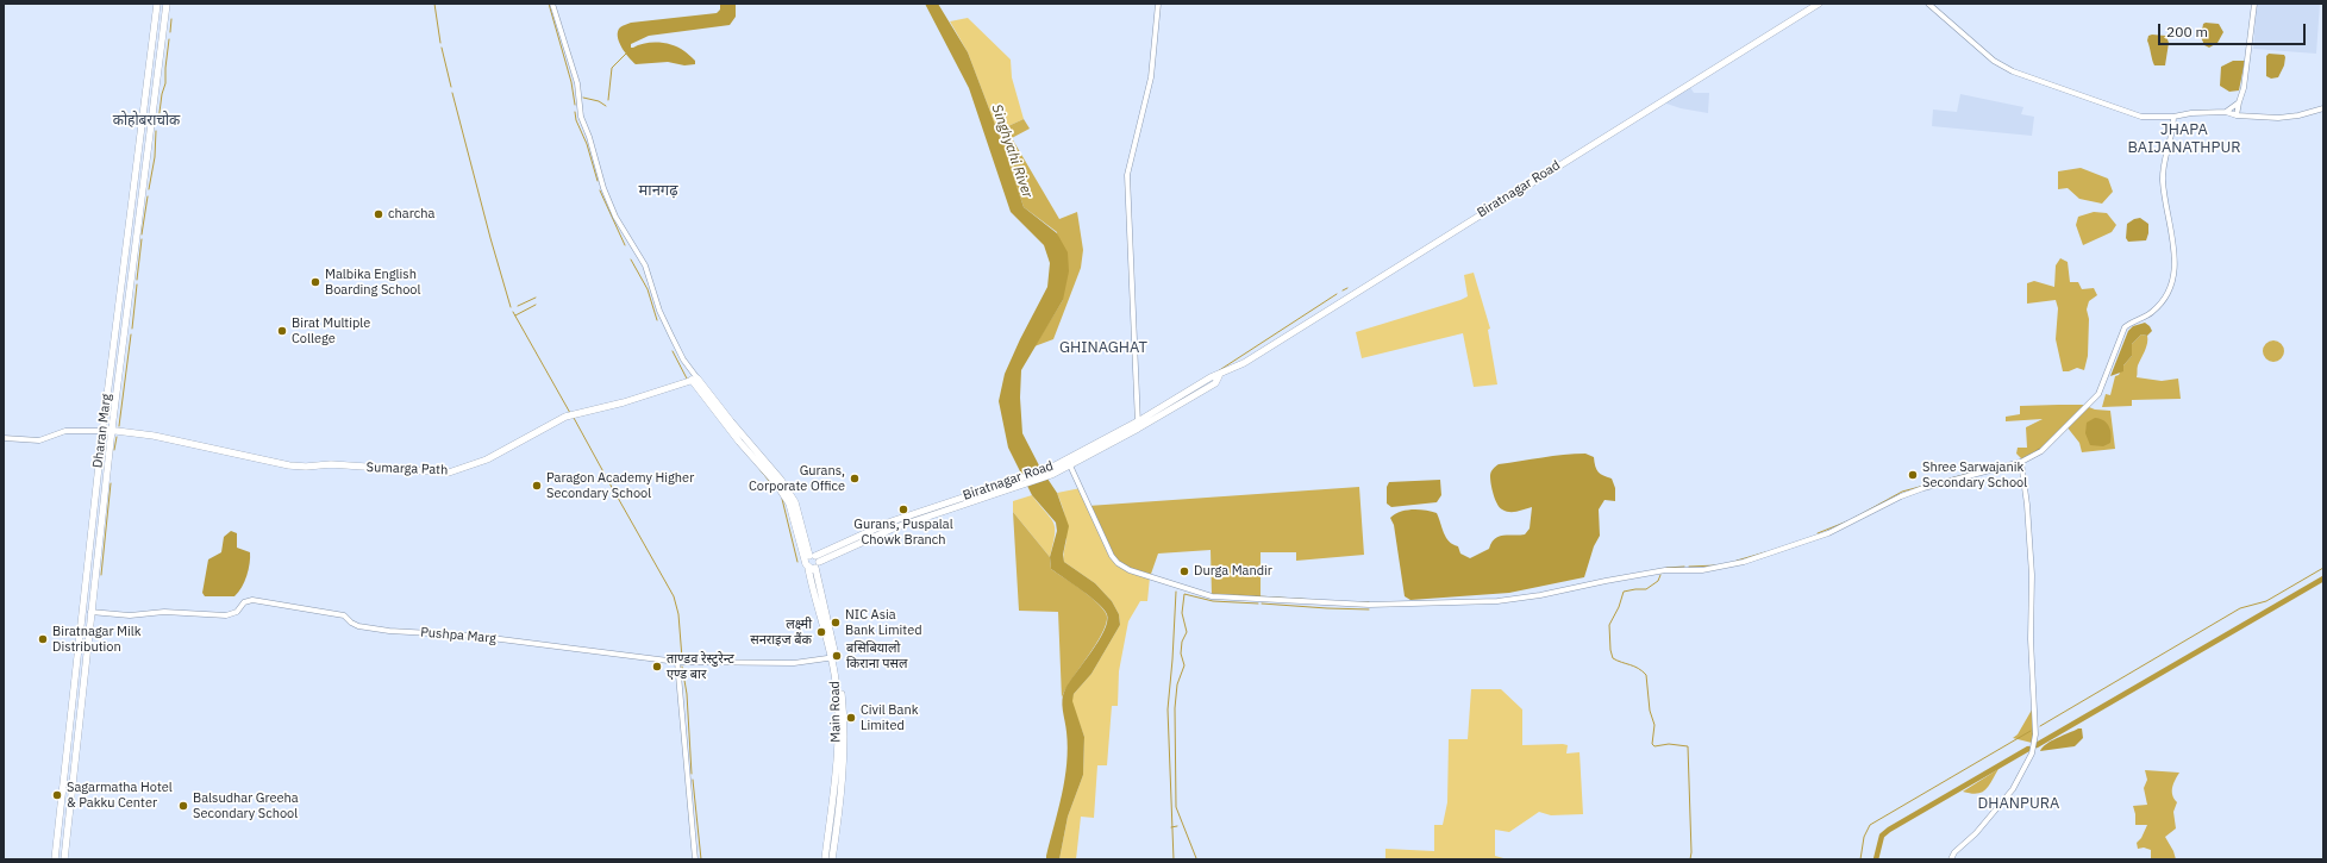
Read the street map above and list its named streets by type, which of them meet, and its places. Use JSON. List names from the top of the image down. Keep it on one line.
{"streets":{"main road":["Biratnagar Road","Dharan Marg","Sumarga Path","Main Road"],"street":["Pushpa Marg"]},"crossings":[["Biratnagar Road","Main Road"],["Dharan Marg","Sumarga Path"],["Dharan Marg","Pushpa Marg"],["Sumarga Path","Main Road"],["Pushpa Marg","Main Road"]],"districts":["कोहोबराचोक","JHAPA BAIJANATHPUR","मानगढ़","GHINAGHAT","DHANPURA"],"water":["Singhyahi River"],"places":["charcha","Malbika English Boarding School","Birat Multiple College","Shree Sarwajanik Secondary School","Gurans, Corporate Office","Paragon Academy Higher Secondary School","Gurans, Puspalal Chowk Branch","Durga Mandir","NIC Asia Bank Limited","लक्ष्मी सनराइज बैंक","Biratnagar Milk Distribution","बसिबियालो किराना पसल","ताण्डव रेस्टुरेन्ट एण्ड बार","Civil Bank Limited","Sagarmatha Hotel & Pakku Center","Balsudhar Greeha Secondary School"],"scale_bar":"200 m"}
